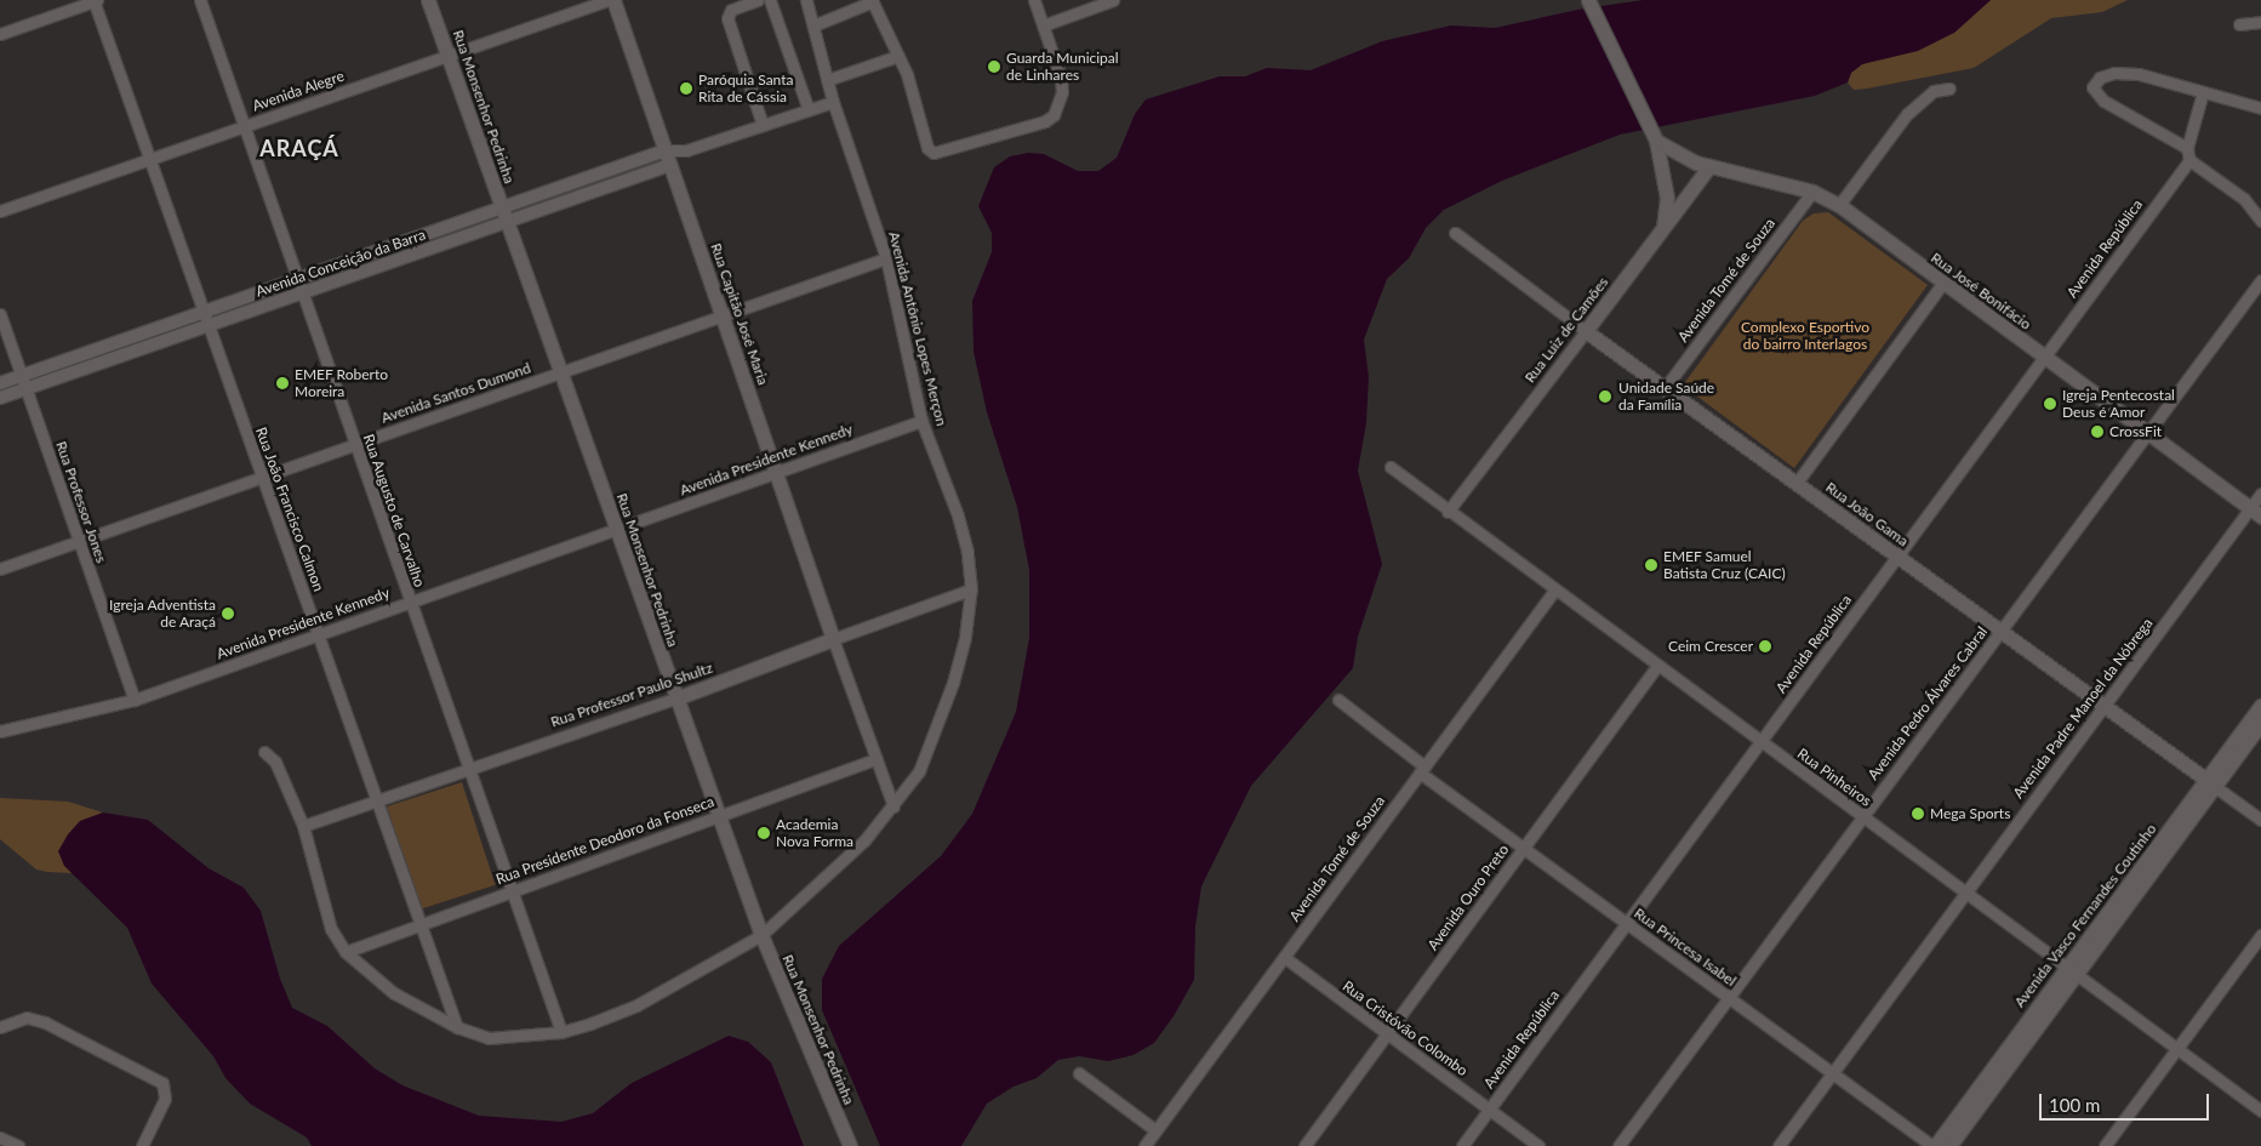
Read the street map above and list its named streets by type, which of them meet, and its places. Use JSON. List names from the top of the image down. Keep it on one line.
{"streets":{"main road":["Rua Monsenhor Pedrinha","Rua José Bonifácio","Rua Capitão José Maria","Rua Luiz de Camões","Rua João Gama","Rua Professor Paulo Shultz","Avenida Vasco Fernandes Coutinho"],"street":["Avenida Alegre","Avenida República","Avenida Conceição da Barra","Avenida Tomé de Souza","Avenida Antônio Lopes Merçon","Avenida Santos Dumond","Avenida Presidente Kennedy","Rua Professor Jones","Rua João Francisco Calmon","Rua Augusto de Carvalho","Avenida Pedro Álvares Cabral","Avenida Padre Manoel da Nóbrega","Rua Pinheiros","Rua Presidente Deodoro da Fonseca","Avenida Ouro Preto","Rua Princesa Isabel","Rua Cristóvão Colombo"]},"crossings":[["Avenida Alegre","Rua Monsenhor Pedrinha"],["Avenida Alegre","Rua João Francisco Calmon"],["Avenida Alegre","Rua Augusto de Carvalho"],["Rua Monsenhor Pedrinha","Avenida Conceição da Barra"],["Rua Monsenhor Pedrinha","Avenida Antônio Lopes Merçon"],["Rua Monsenhor Pedrinha","Avenida Santos Dumond"],["Rua Monsenhor Pedrinha","Avenida Presidente Kennedy"],["Rua Monsenhor Pedrinha","Rua Professor Paulo Shultz"],["Rua Monsenhor Pedrinha","Rua Presidente Deodoro da Fonseca"],["Avenida República","Rua José Bonifácio"],["Avenida República","Rua João Gama"],["Avenida República","Rua Pinheiros"],["Avenida República","Rua Princesa Isabel"],["Avenida República","Rua Cristóvão Colombo"],["Avenida Conceição da Barra","Rua Capitão José Maria"],["Avenida Conceição da Barra","Avenida Antônio Lopes Merçon"],["Avenida Conceição da Barra","Rua Professor Jones"],["Avenida Conceição da Barra","Rua João Francisco Calmon"],["Avenida Conceição da Barra","Rua Augusto de Carvalho"],["Avenida Tomé de Souza","Rua José Bonifácio"],["Avenida Tomé de Souza","Rua João Gama"],["Avenida Tomé de Souza","Rua Pinheiros"],["Avenida Tomé de Souza","Rua Princesa Isabel"],["Avenida Tomé de Souza","Rua Cristóvão Colombo"],["Rua José Bonifácio","Rua Luiz de Camões"],["Rua José Bonifácio","Avenida Pedro Álvares Cabral"],["Rua José Bonifácio","Avenida Padre Manoel da Nóbrega"],["Rua Capitão José Maria","Avenida Santos Dumond"],["Rua Capitão José Maria","Avenida Presidente Kennedy"],["Rua Capitão José Maria","Rua Professor Paulo Shultz"],["Avenida Antônio Lopes Merçon","Avenida Santos Dumond"],["Avenida Antônio Lopes Merçon","Avenida Presidente Kennedy"],["Avenida Antônio Lopes Merçon","Rua João Francisco Calmon"],["Avenida Antônio Lopes Merçon","Rua Augusto de Carvalho"],["Avenida Antônio Lopes Merçon","Rua Professor Paulo Shultz"],["Avenida Antônio Lopes Merçon","Rua Presidente Deodoro da Fonseca"],["Rua Luiz de Camões","Rua João Gama"],["Rua Luiz de Camões","Rua Pinheiros"],["Avenida Santos Dumond","Rua Professor Jones"],["Avenida Santos Dumond","Rua João Francisco Calmon"],["Avenida Santos Dumond","Rua Augusto de Carvalho"],["Avenida Presidente Kennedy","Rua Professor Jones"],["Avenida Presidente Kennedy","Rua João Francisco Calmon"],["Avenida Presidente Kennedy","Rua Augusto de Carvalho"],["Rua João Francisco Calmon","Rua Professor Paulo Shultz"],["Rua João Francisco Calmon","Rua Presidente Deodoro da Fonseca"],["Rua Augusto de Carvalho","Rua Professor Paulo Shultz"],["Rua Augusto de Carvalho","Rua Presidente Deodoro da Fonseca"],["Rua João Gama","Avenida Pedro Álvares Cabral"],["Rua João Gama","Avenida Padre Manoel da Nóbrega"],["Rua João Gama","Avenida Vasco Fernandes Coutinho"],["Avenida Pedro Álvares Cabral","Rua Pinheiros"],["Avenida Pedro Álvares Cabral","Rua Princesa Isabel"],["Avenida Padre Manoel da Nóbrega","Rua Pinheiros"],["Avenida Padre Manoel da Nóbrega","Rua Princesa Isabel"],["Rua Pinheiros","Avenida Ouro Preto"],["Rua Pinheiros","Avenida Vasco Fernandes Coutinho"],["Avenida Ouro Preto","Rua Princesa Isabel"],["Avenida Ouro Preto","Rua Cristóvão Colombo"],["Avenida Vasco Fernandes Coutinho","Rua Princesa Isabel"]],"districts":["ARAÇÁ"],"parks":["Complexo Esportivo do bairro Interlagos"],"places":["Guarda Municipal de Linhares","Paróquia Santa Rita de Cássia","EMEF Roberto Moreira","Unidade Saúde da Família","Igreja Pentecostal Deus é Amor","CrossFit","EMEF Samuel Batista Cruz (CAIC)","Igreja Adventista de Araçá","Ceim Crescer","Mega Sports","Academia Nova Forma"],"scale_bar":"100 m"}
